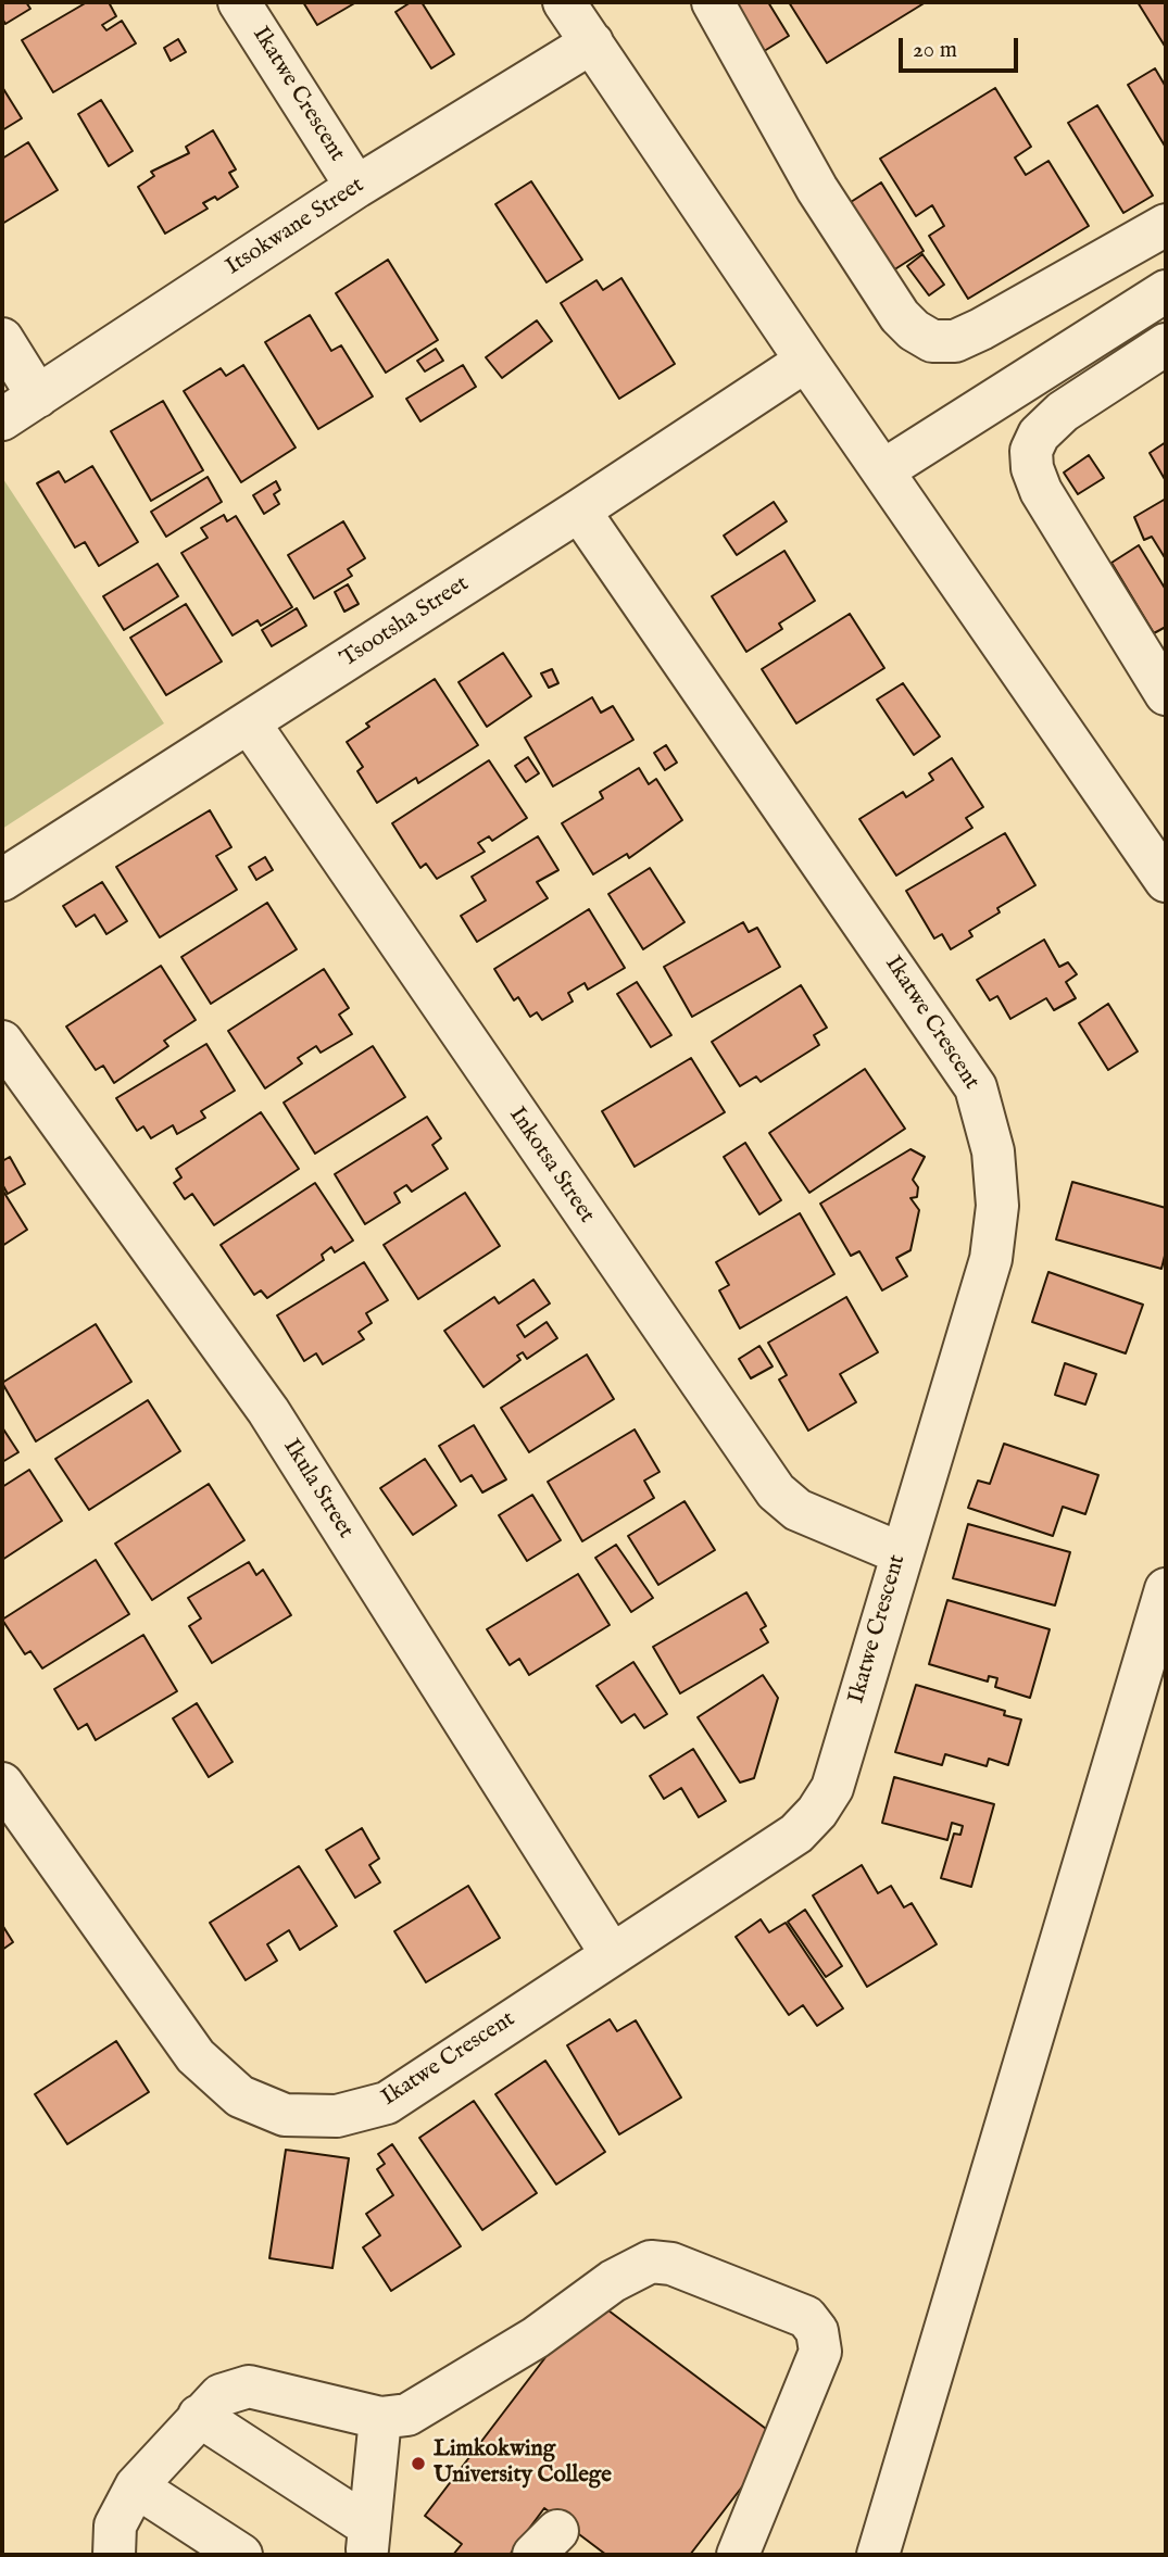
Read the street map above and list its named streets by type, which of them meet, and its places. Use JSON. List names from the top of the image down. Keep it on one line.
{"streets":{"street":["Ikatwe Crescent","Itsokwane Street","Tsootsha Street","Inkotsa Street","Ikula Street"]},"crossings":[["Ikatwe Crescent","Itsokwane Street"],["Ikatwe Crescent","Tsootsha Street"],["Ikatwe Crescent","Inkotsa Street"],["Ikatwe Crescent","Ikula Street"],["Tsootsha Street","Inkotsa Street"]],"places":["Limkokwing University College"],"scale_bar":"20 m"}
